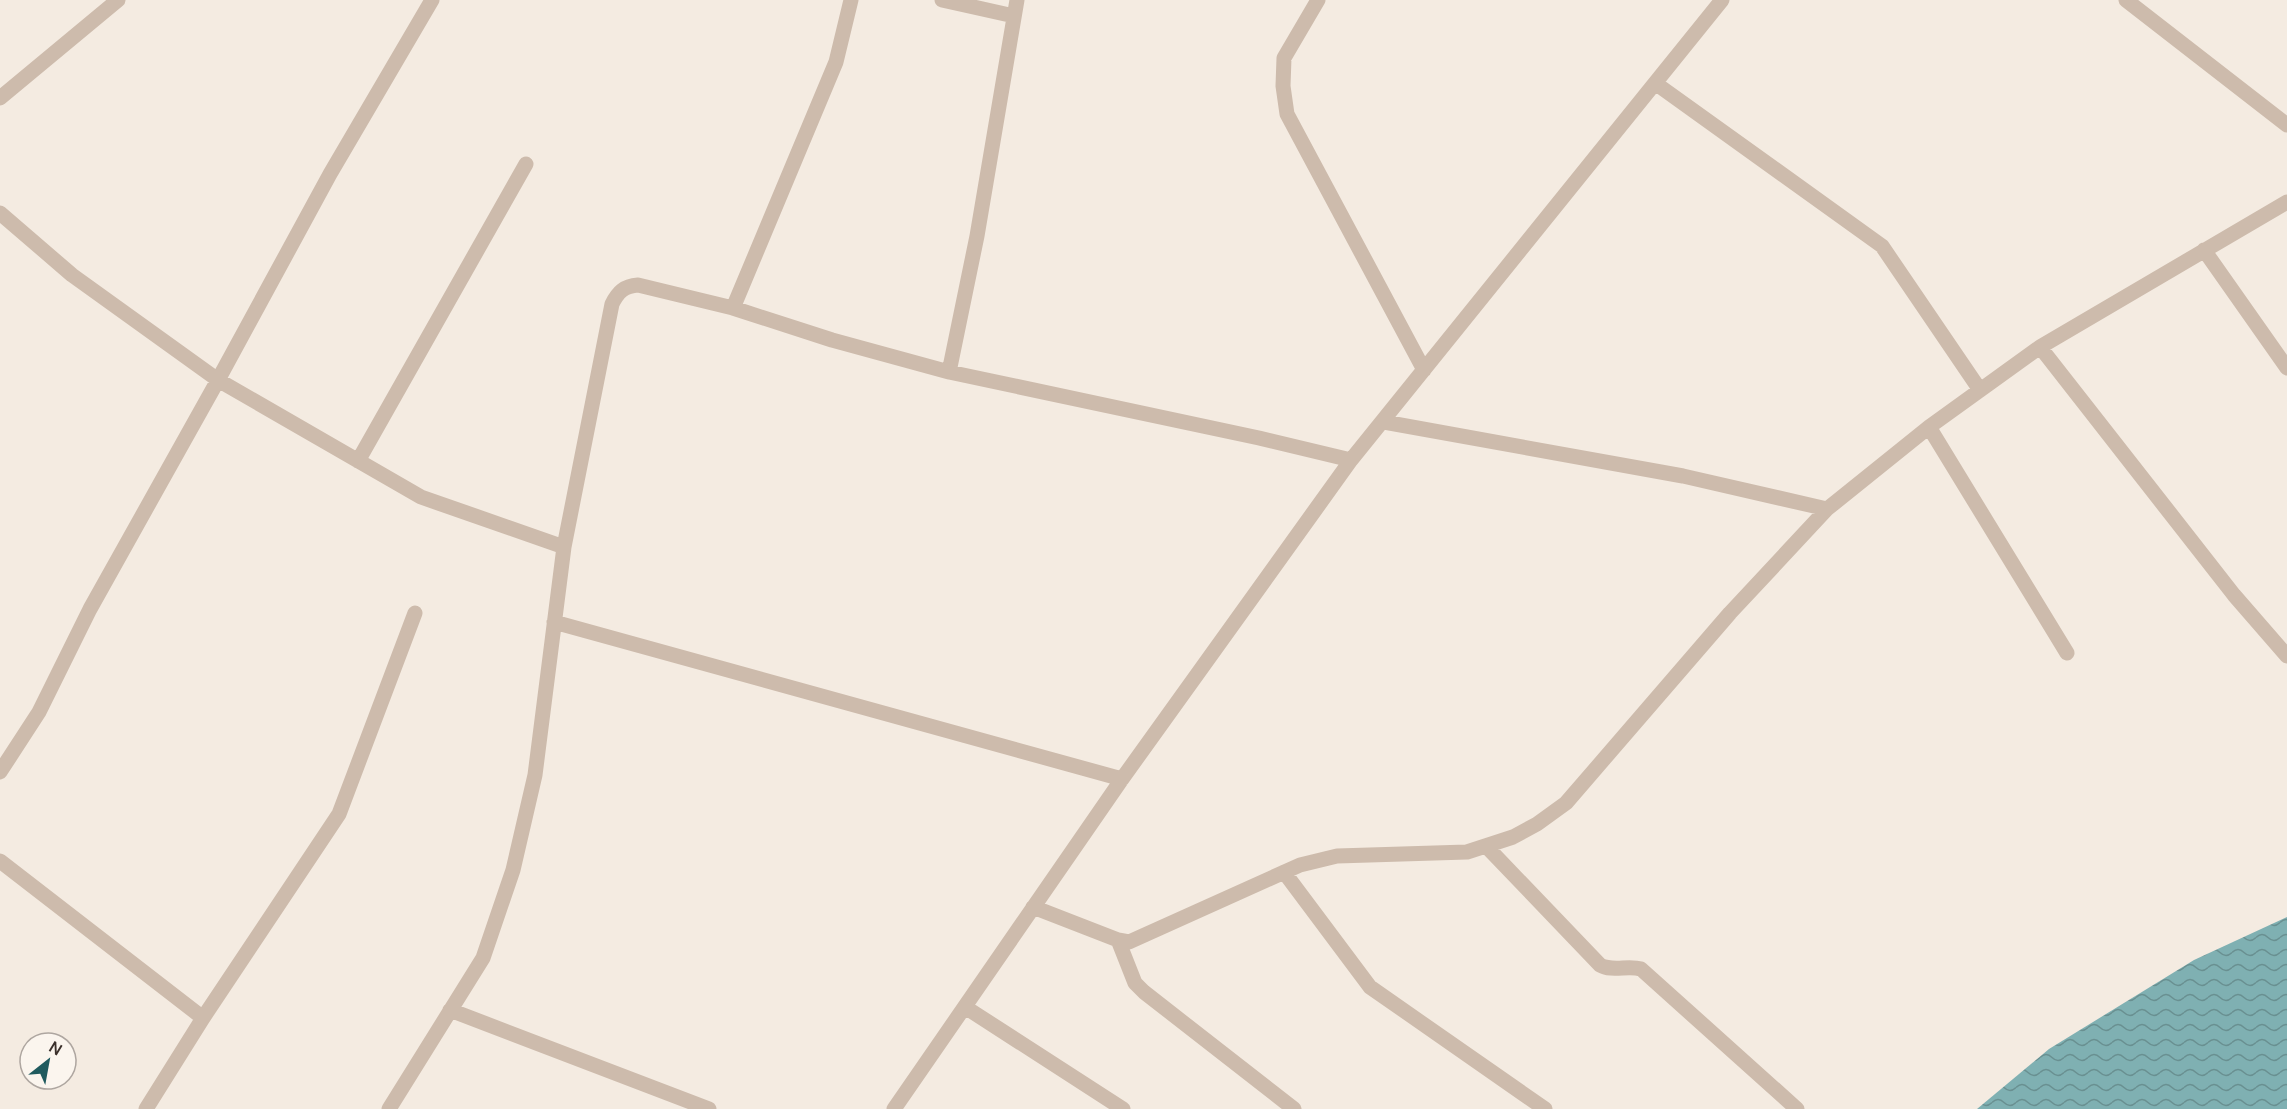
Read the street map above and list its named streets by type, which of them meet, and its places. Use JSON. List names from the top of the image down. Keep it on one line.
{"north":"top right"}
